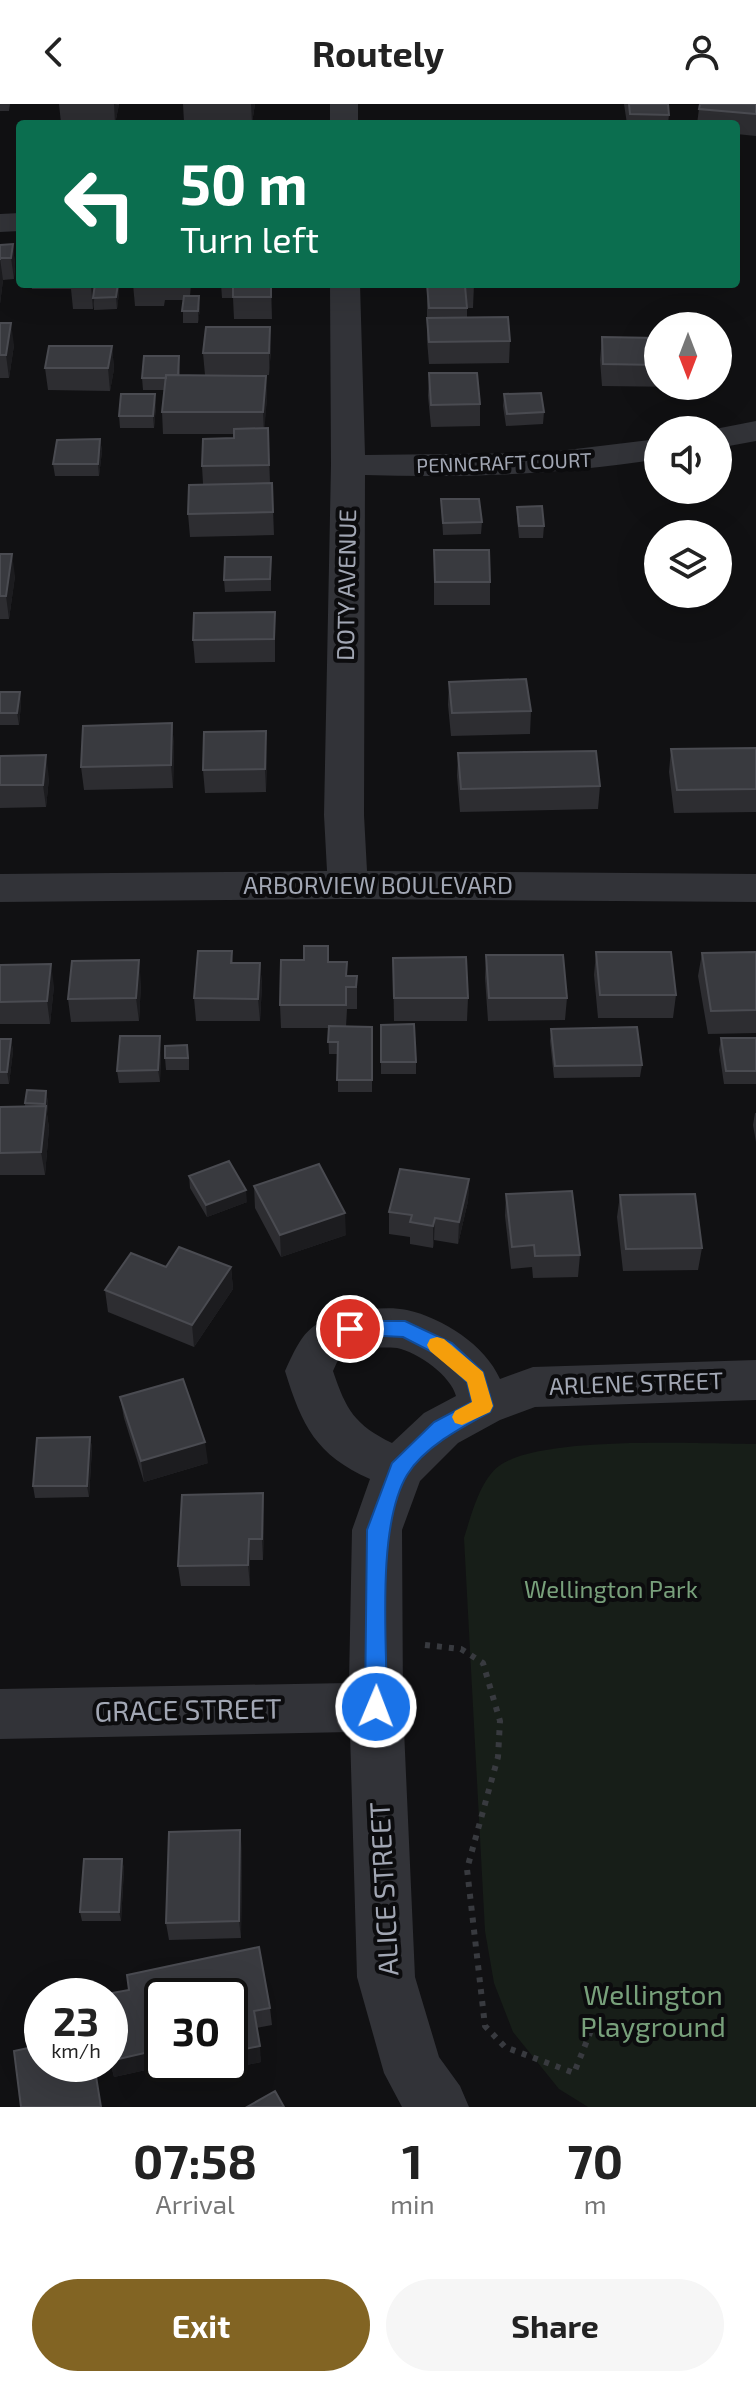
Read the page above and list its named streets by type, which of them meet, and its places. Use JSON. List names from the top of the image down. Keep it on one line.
{"streets":{"street":["PENNCRAFT COURT","DOTY AVENUE","ARBORVIEW BOULEVARD","ARLENE STREET","GRACE STREET","ALICE STREET"]},"crossings":[["PENNCRAFT COURT","DOTY AVENUE"],["DOTY AVENUE","ARBORVIEW BOULEVARD"],["ARLENE STREET","GRACE STREET"],["ARLENE STREET","ALICE STREET"],["GRACE STREET","ALICE STREET"]],"parks":["Wellington Park","Wellington Playground"],"north":"bottom","page":{"header":"Routely","turn":["50 m","Turn left"],"speed":"23 km/h","limit":"30","eta":["07:58","Arrival","1","min","70","m"],"buttons":["Exit","Share"]}}
